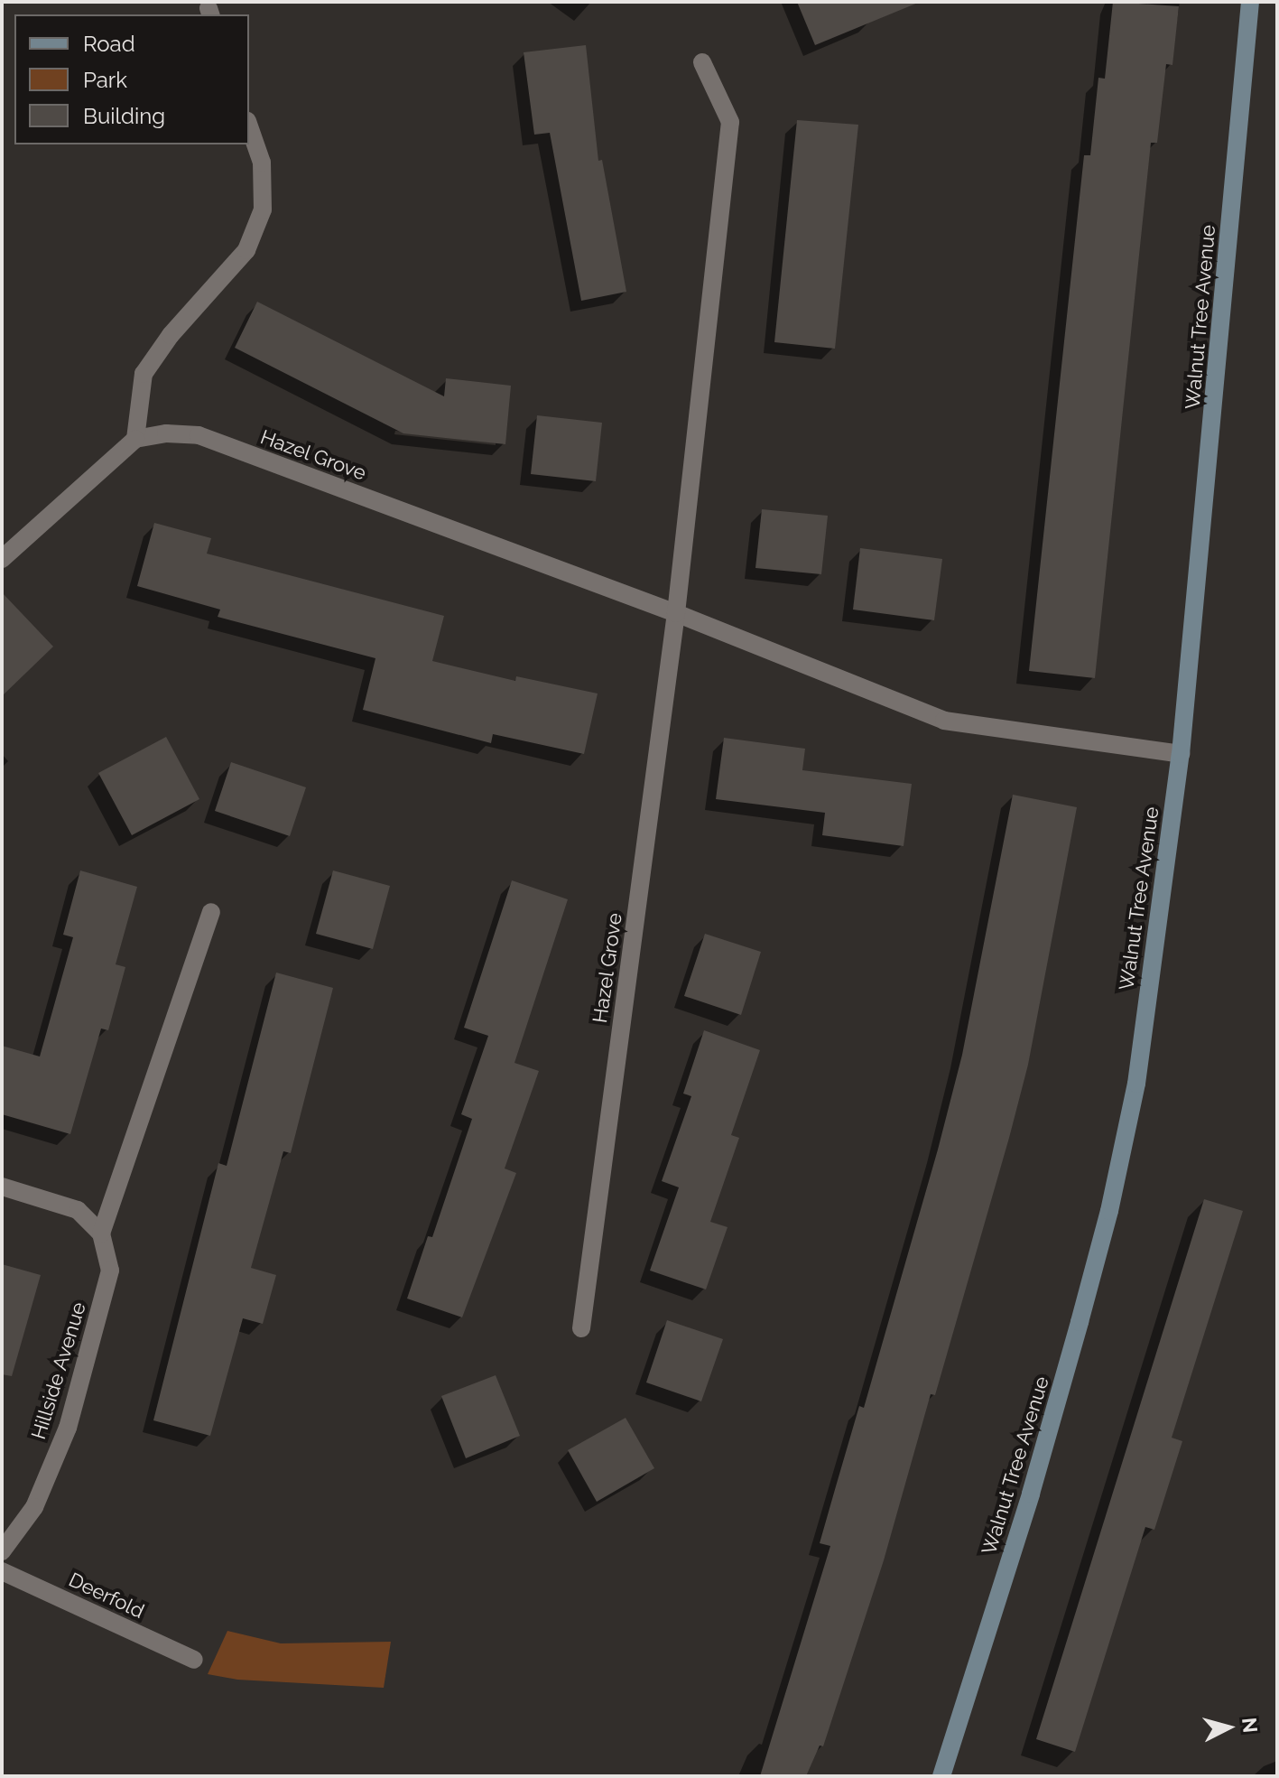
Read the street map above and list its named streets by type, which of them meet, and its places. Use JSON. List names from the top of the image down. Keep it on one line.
{"streets":{"street":["Walnut Tree Avenue","Hazel Grove","Hillside Avenue","Deerfold"]},"crossings":[["Walnut Tree Avenue","Hazel Grove"]],"legend":["Road","Park","Building"],"north":"right"}
